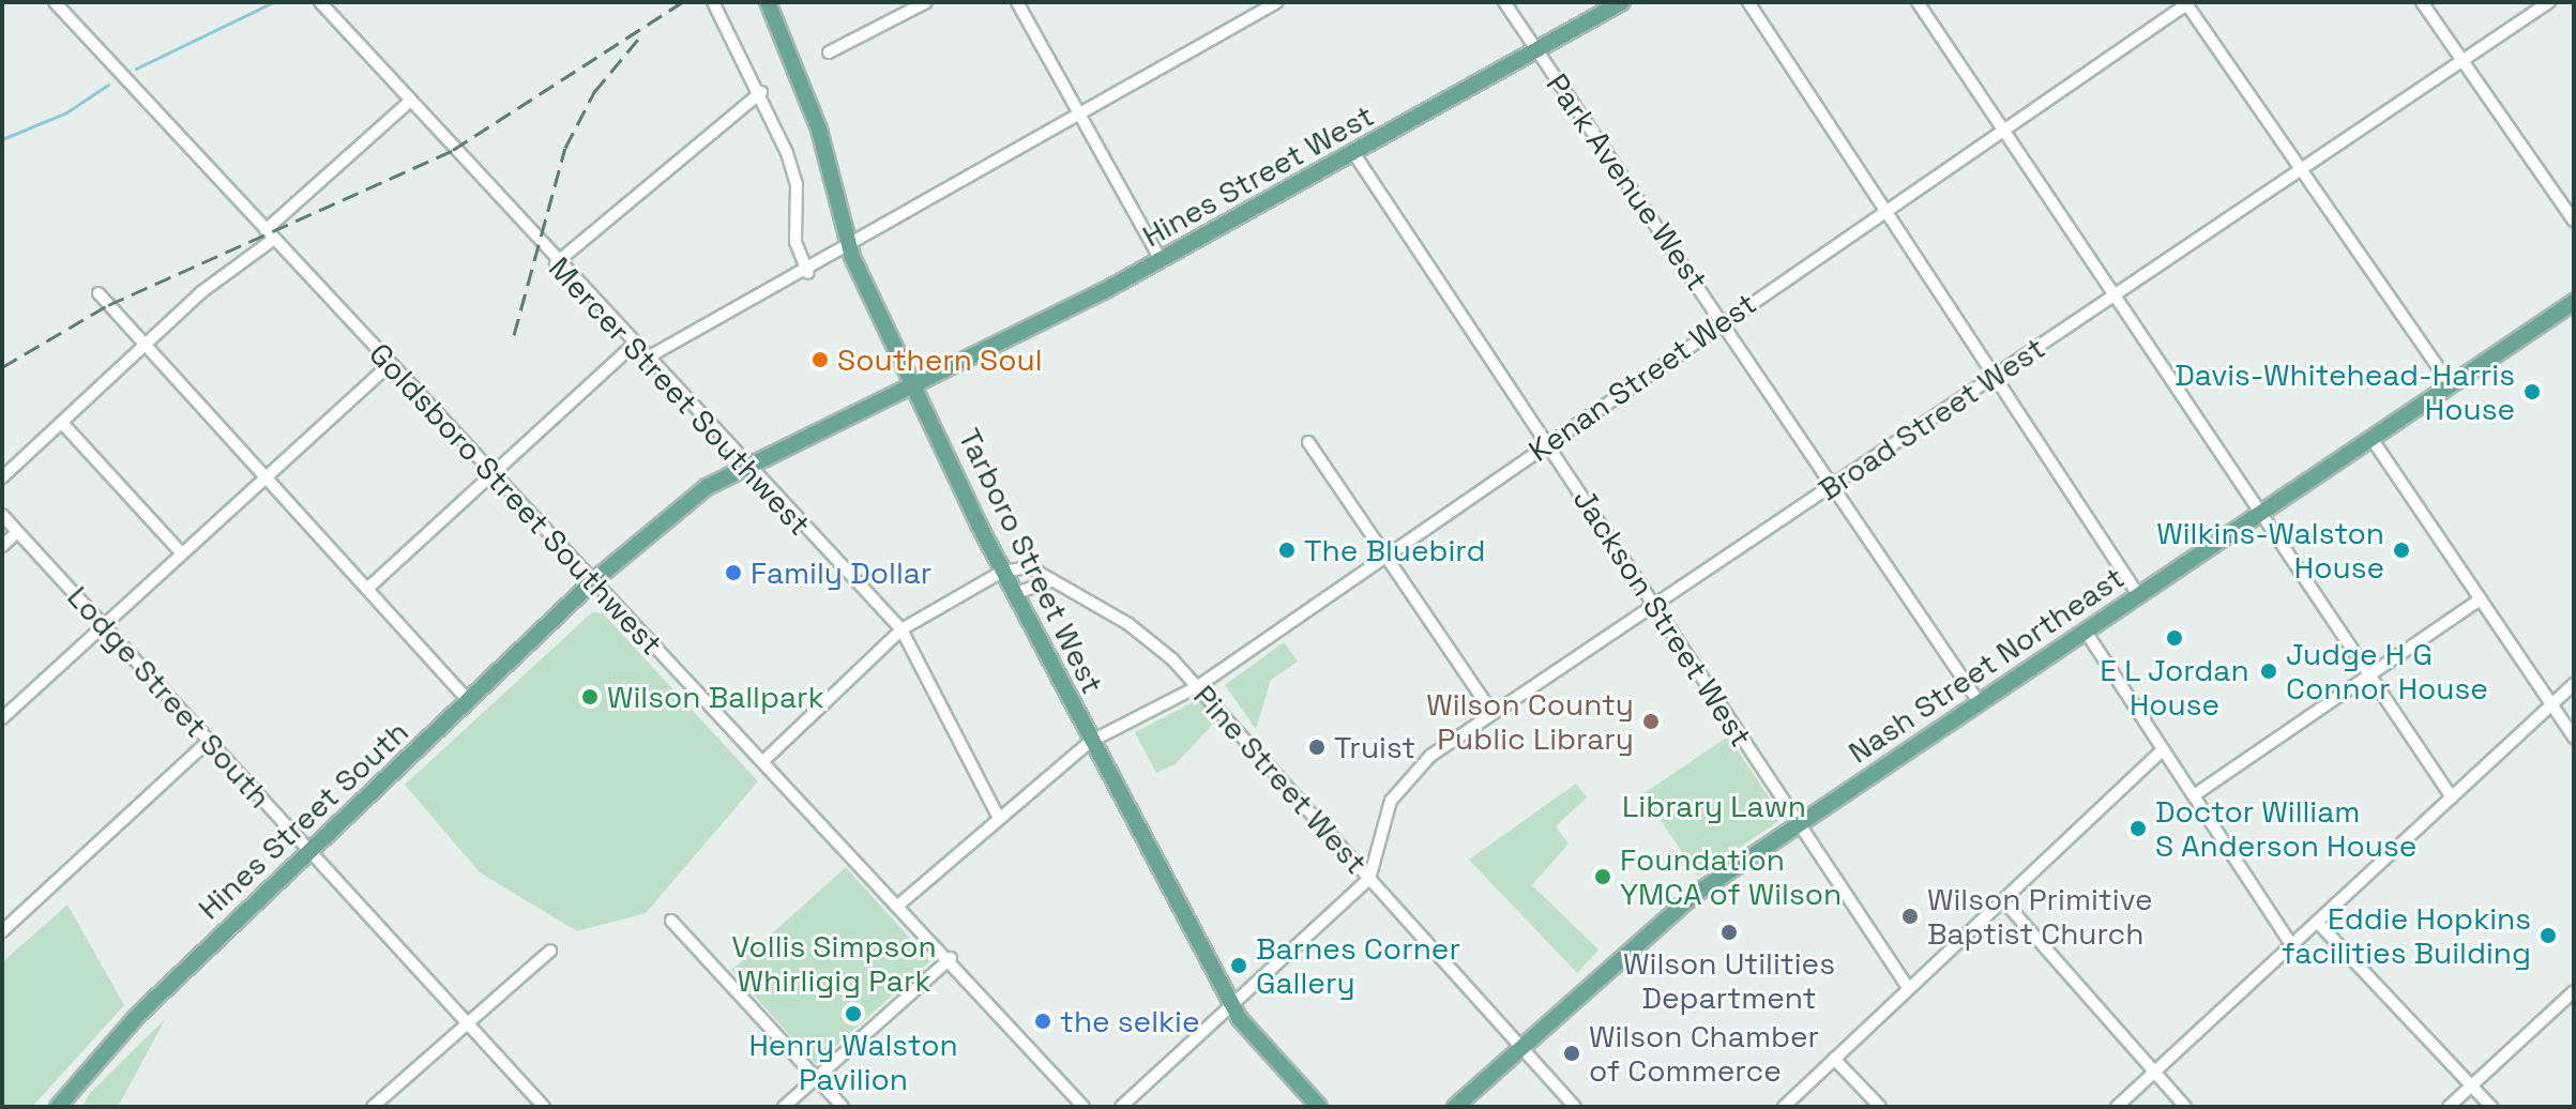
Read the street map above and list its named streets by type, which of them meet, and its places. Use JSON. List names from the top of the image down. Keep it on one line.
{"streets":{"main road":["Hines Street West","Tarboro Street West","Nash Street Northeast","Hines Street South"],"street":["Park Avenue West","Kenan Street West","Mercer Street Southwest","Broad Street West","Goldsboro Street Southwest","Jackson Street West","Lodge Street South","Pine Street West"]},"crossings":[["Hines Street West","Park Avenue West"],["Hines Street West","Mercer Street Southwest"],["Hines Street West","Tarboro Street West"],["Hines Street West","Jackson Street West"],["Hines Street West","Hines Street South"],["Park Avenue West","Kenan Street West"],["Park Avenue West","Broad Street West"],["Park Avenue West","Nash Street Northeast"],["Kenan Street West","Mercer Street Southwest"],["Kenan Street West","Goldsboro Street Southwest"],["Kenan Street West","Tarboro Street West"],["Kenan Street West","Jackson Street West"],["Kenan Street West","Pine Street West"],["Mercer Street Southwest","Hines Street South"],["Broad Street West","Jackson Street West"],["Broad Street West","Pine Street West"],["Goldsboro Street Southwest","Hines Street South"],["Tarboro Street West","Pine Street West"],["Jackson Street West","Nash Street Northeast"],["Nash Street Northeast","Pine Street West"],["Lodge Street South","Hines Street South"]],"parks":["Library Lawn","Vollis Simpson Whirligig Park"],"places":["Southern Soul","Davis-Whitehead-Harris House","The Bluebird","Wilkins-Walston House","Family Dollar","E L Jordan House","Judge H G Connor House","Wilson Ballpark","Wilson County Public Library","Truist","Doctor William S Anderson House","Foundation YMCA of Wilson","Wilson Primitive Baptist Church","Wilson Utilities Department","Eddie Hopkins facilities Building","Barnes Corner Gallery","Henry Walston Pavilion","the selkie","Wilson Chamber of Commerce"]}
